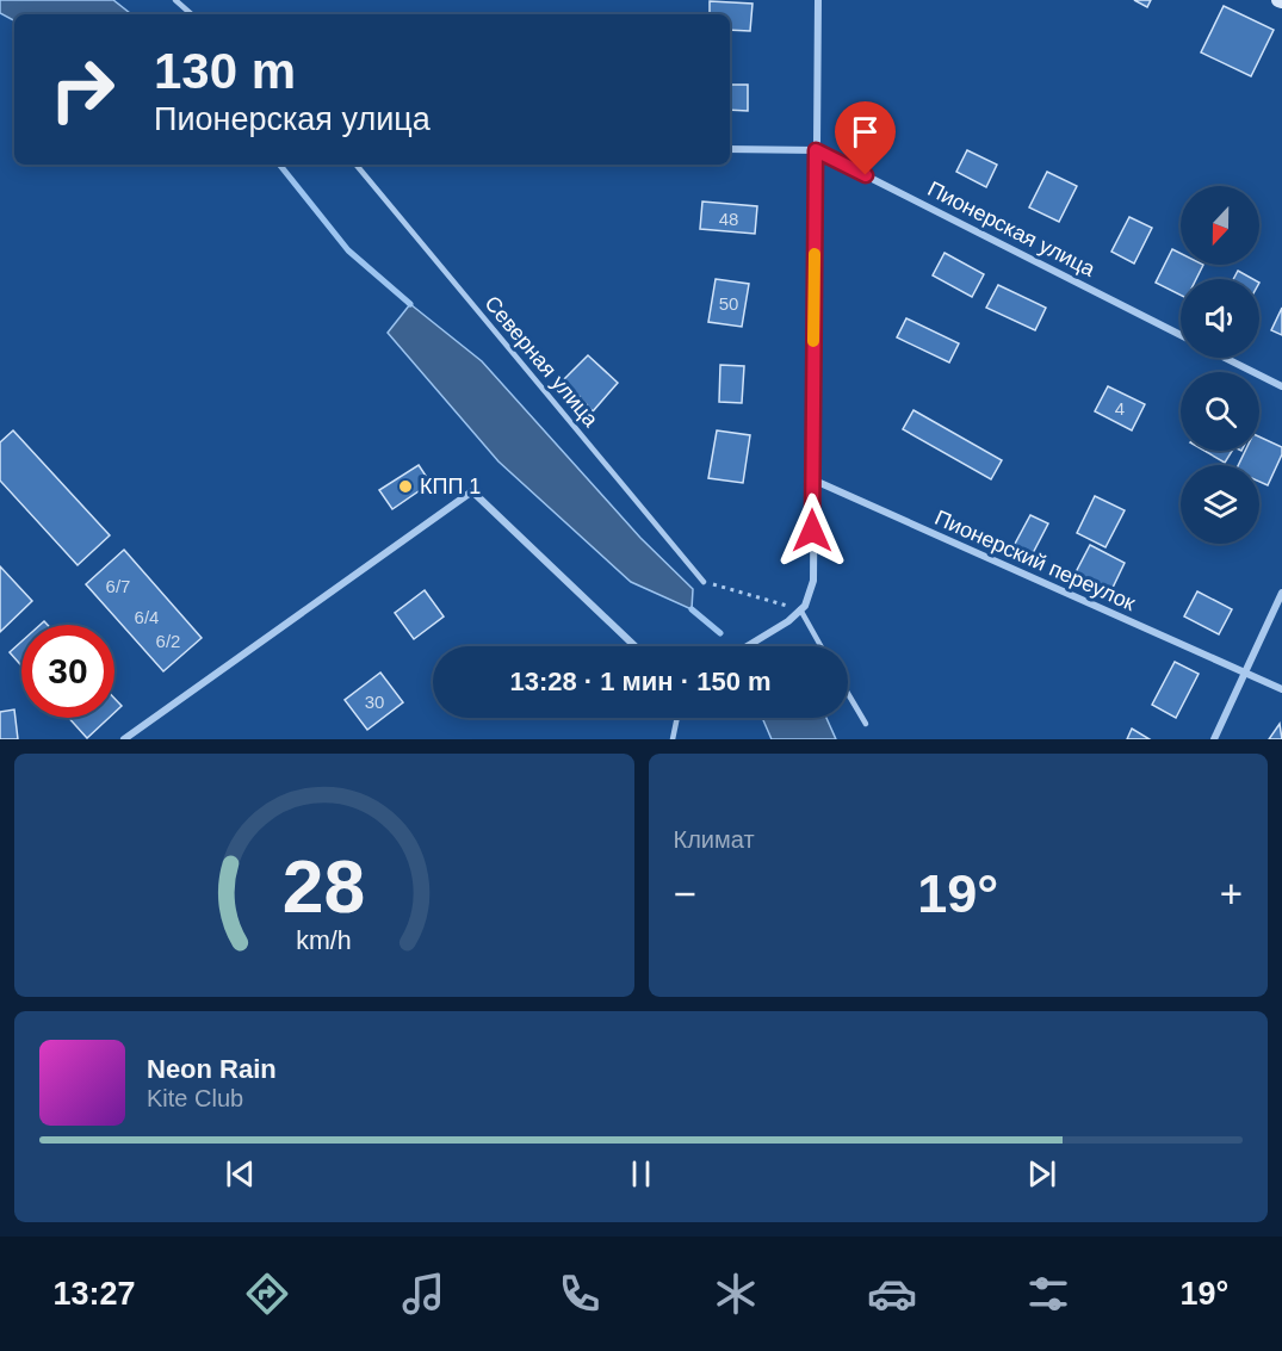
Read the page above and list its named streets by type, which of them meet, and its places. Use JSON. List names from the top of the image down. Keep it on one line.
{"streets":{"street":["Пионерская улица","Пионерский переулок"],"lane":["Северная улица"]},"places":["КПП 1"],"house_numbers":["48","50","4","6/7","6/4","6/2","30"],"north":"bottom","page":{"turn":["130 m","Пионерская улица"],"limit":"30","trip":"13:28 · 1 мин · 150 m","tile":"Климат","heat":["−","19°","+"],"song":["Neon Rain","Kite Club"],"tabs":["13:27","19°"],"gauge":["28","km/h"]}}
